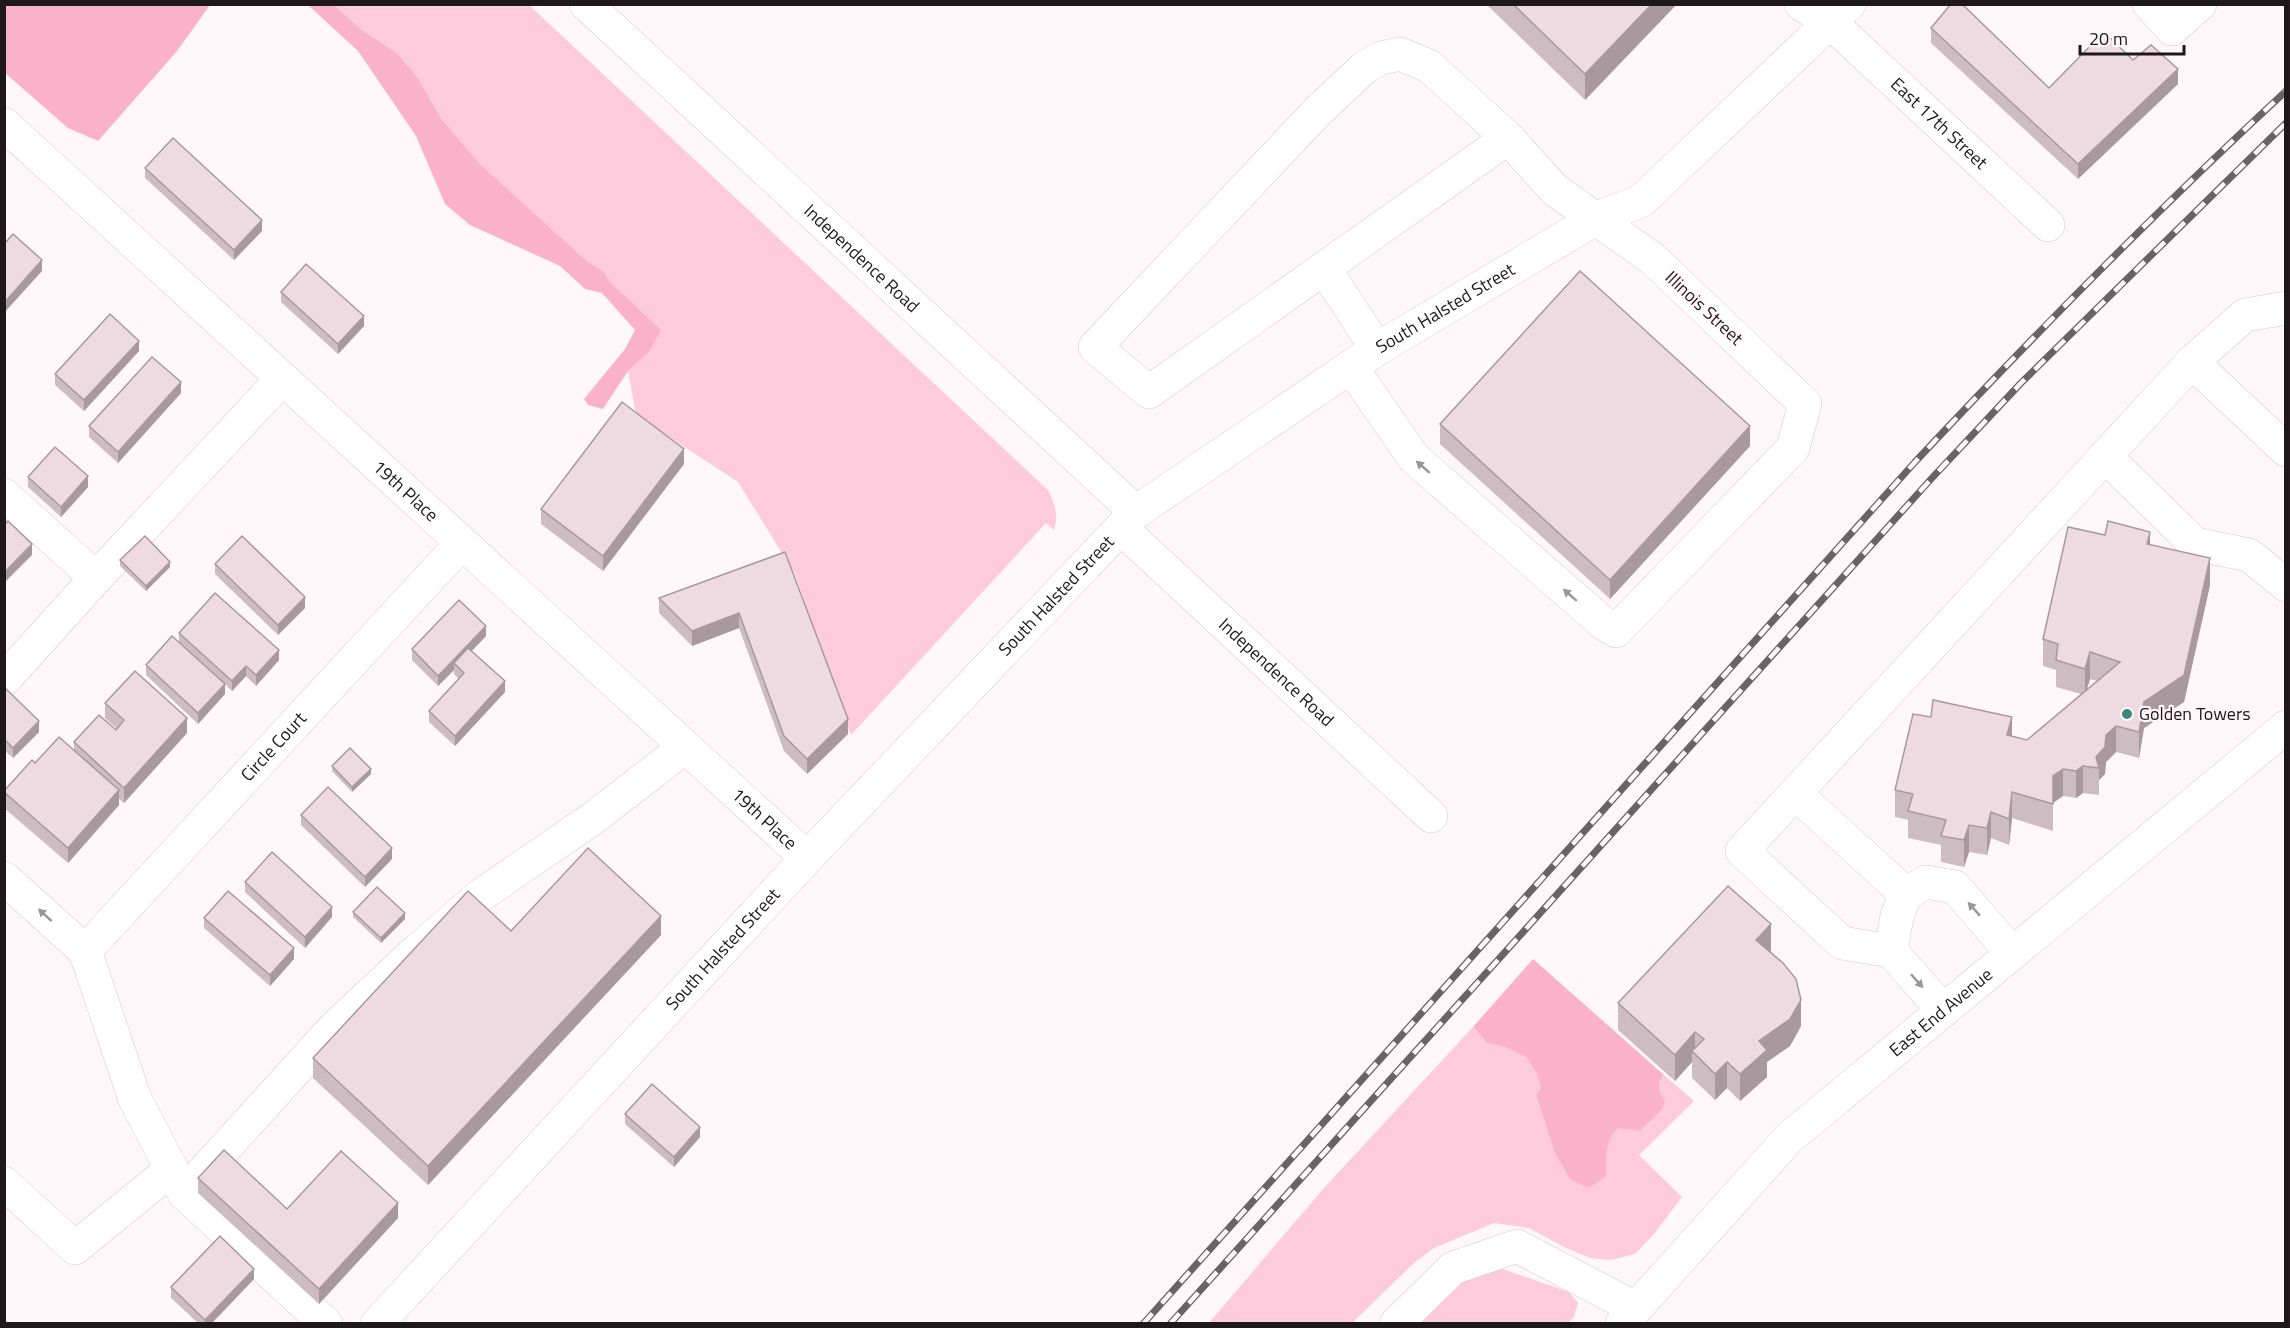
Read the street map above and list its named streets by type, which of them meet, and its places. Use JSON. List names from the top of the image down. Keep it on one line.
{"streets":{"street":["East 17th Street","Independence Road","South Halsted Street","Illinois Street","19th Place","Circle Court","East End Avenue"]},"crossings":[["East 17th Street","South Halsted Street"],["Independence Road","South Halsted Street"],["South Halsted Street","Illinois Street"],["South Halsted Street","19th Place"],["19th Place","Circle Court"]],"places":["Golden Towers"],"scale_bar":"20 m"}
